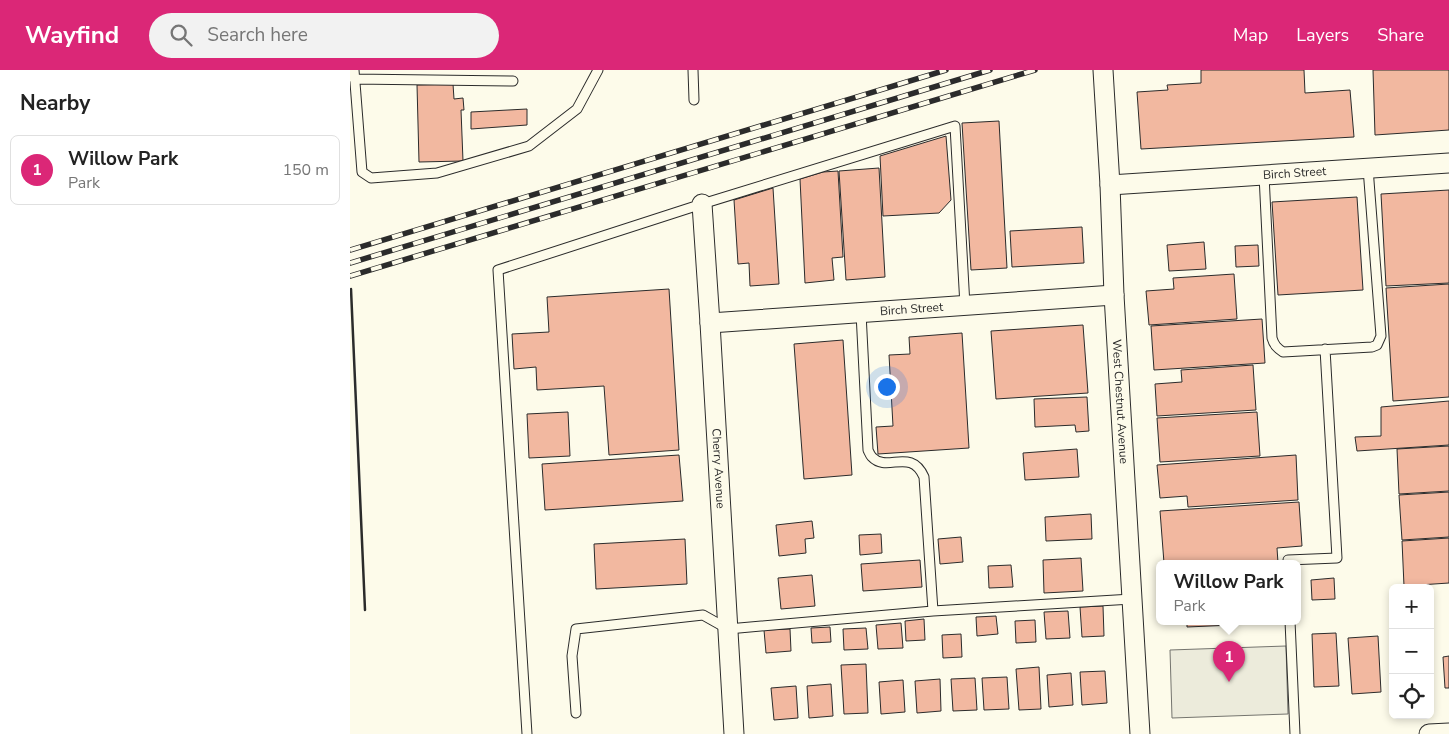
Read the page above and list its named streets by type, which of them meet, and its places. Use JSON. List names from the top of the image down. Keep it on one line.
{"streets":{"street":["Birch Street","West Chestnut Avenue","Cherry Avenue"]},"crossings":[["Birch Street","West Chestnut Avenue"],["Birch Street","Cherry Avenue"]],"page":{"header":"Wayfind","search":"Search here","nav":["Map","Layers","Share"],"heading":"Nearby","list":[{"mark":"1","name":"Willow Park","note":"Park","value":"150 m"}],"popup":["Willow Park","Park"],"map_buttons":["+","−"],"pins":"1"}}
